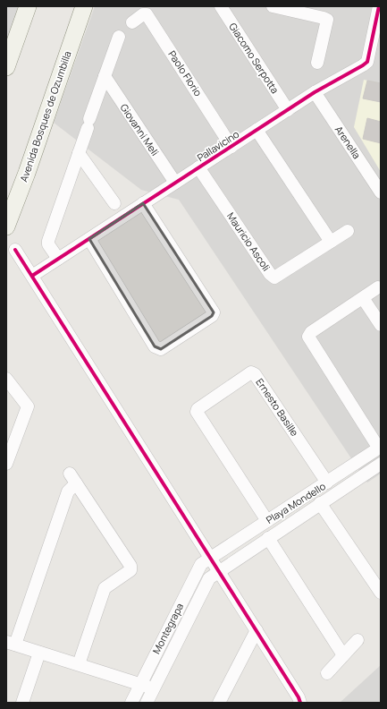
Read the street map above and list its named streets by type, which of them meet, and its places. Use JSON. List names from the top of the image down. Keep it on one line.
{"streets":{"main road":["Avenida Bosques de Ozumbilla"],"street":["Giacomo Serpotta","Paolo Florio","Giovanni Meli","Arenella","Pallavicino","Mauricio Ascoli","Ernesto Basille","Playa Mondello","Montegrapa"]},"crossings":[["Giacomo Serpotta","Pallavicino"],["Paolo Florio","Pallavicino"],["Giovanni Meli","Pallavicino"],["Arenella","Pallavicino"],["Pallavicino","Mauricio Ascoli"],["Ernesto Basille","Playa Mondello"],["Playa Mondello","Montegrapa"]]}
